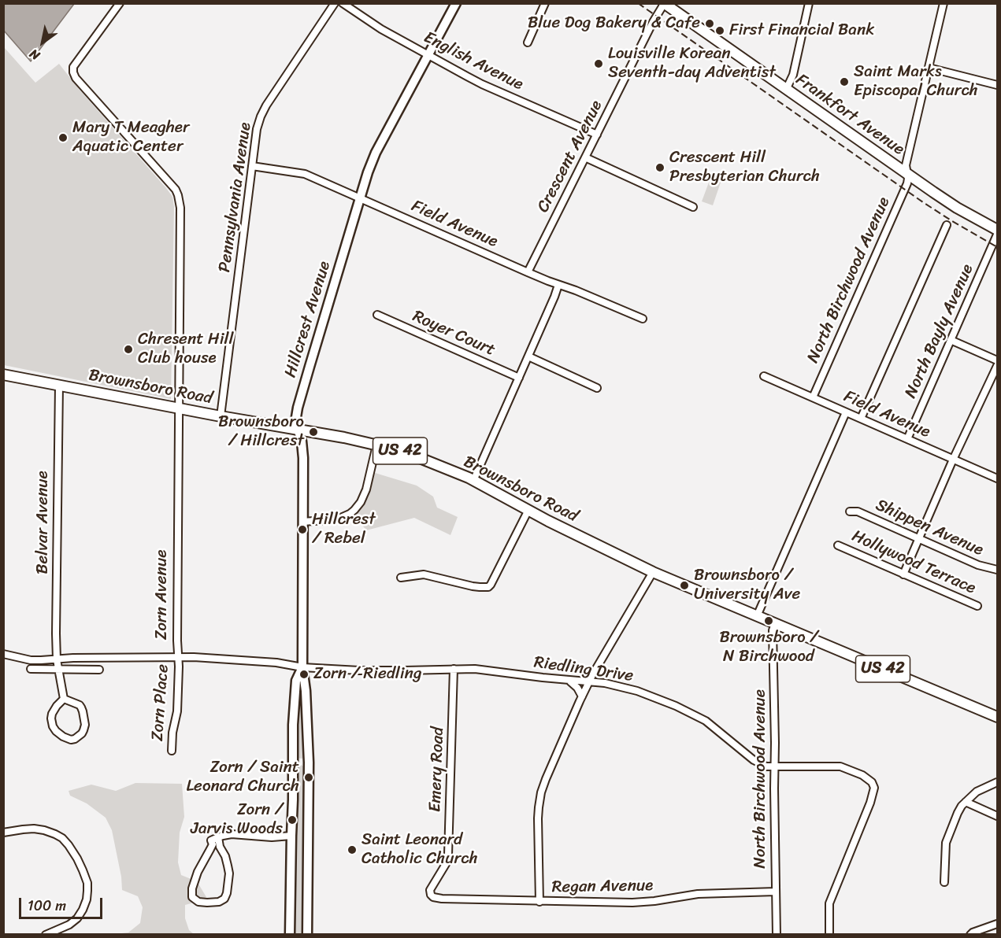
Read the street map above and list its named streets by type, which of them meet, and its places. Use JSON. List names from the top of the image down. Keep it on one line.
{"streets":{"main road":["Frankfort Avenue","Hillcrest Avenue","Brownsboro Road","US 42"],"street":["English Avenue","Crescent Avenue","Pennsylvania Avenue","Field Avenue","North Birchwood Avenue","North Bayly Avenue","Royer Court","Belvar Avenue","Shippen Avenue","Hollywood Terrace","Zorn Avenue","Riedling Drive","Zorn Place","Emery Road","Regan Avenue"]},"crossings":[["English Avenue","Crescent Avenue"],["English Avenue","Hillcrest Avenue"],["Frankfort Avenue","Crescent Avenue"],["Frankfort Avenue","North Birchwood Avenue"],["Crescent Avenue","Field Avenue"],["Pennsylvania Avenue","Field Avenue"],["Pennsylvania Avenue","Brownsboro Road"],["Field Avenue","North Birchwood Avenue"],["Field Avenue","Hillcrest Avenue"],["Field Avenue","North Bayly Avenue"],["North Birchwood Avenue","Brownsboro Road"],["North Birchwood Avenue","Riedling Drive"],["North Birchwood Avenue","Regan Avenue"],["Hillcrest Avenue","Brownsboro Road"],["Hillcrest Avenue","Zorn Avenue"],["Hillcrest Avenue","Riedling Drive"],["Brownsboro Road","Belvar Avenue"],["Brownsboro Road","Zorn Avenue"],["Zorn Avenue","Riedling Drive"],["Zorn Avenue","Zorn Place"],["Riedling Drive","Emery Road"],["Emery Road","Regan Avenue"]],"places":["Blue Dog Bakery & Cafe","First Financial Bank","Louisville Korean Seventh-day Adventist","Saint Marks Episcopal Church","Mary T Meagher Aquatic Center","Crescent Hill Presbyterian Church","Chresent Hill Club house","Brownsboro / Hillcrest","Hillcrest / Rebel","Brownsboro / University Ave","Brownsboro / N Birchwood","Zorn / Riedling","Zorn / Saint Leonard Church","Zorn / Jarvis Woods","Saint Leonard Catholic Church"],"scale_bar":"100 m","north":"bottom left"}
